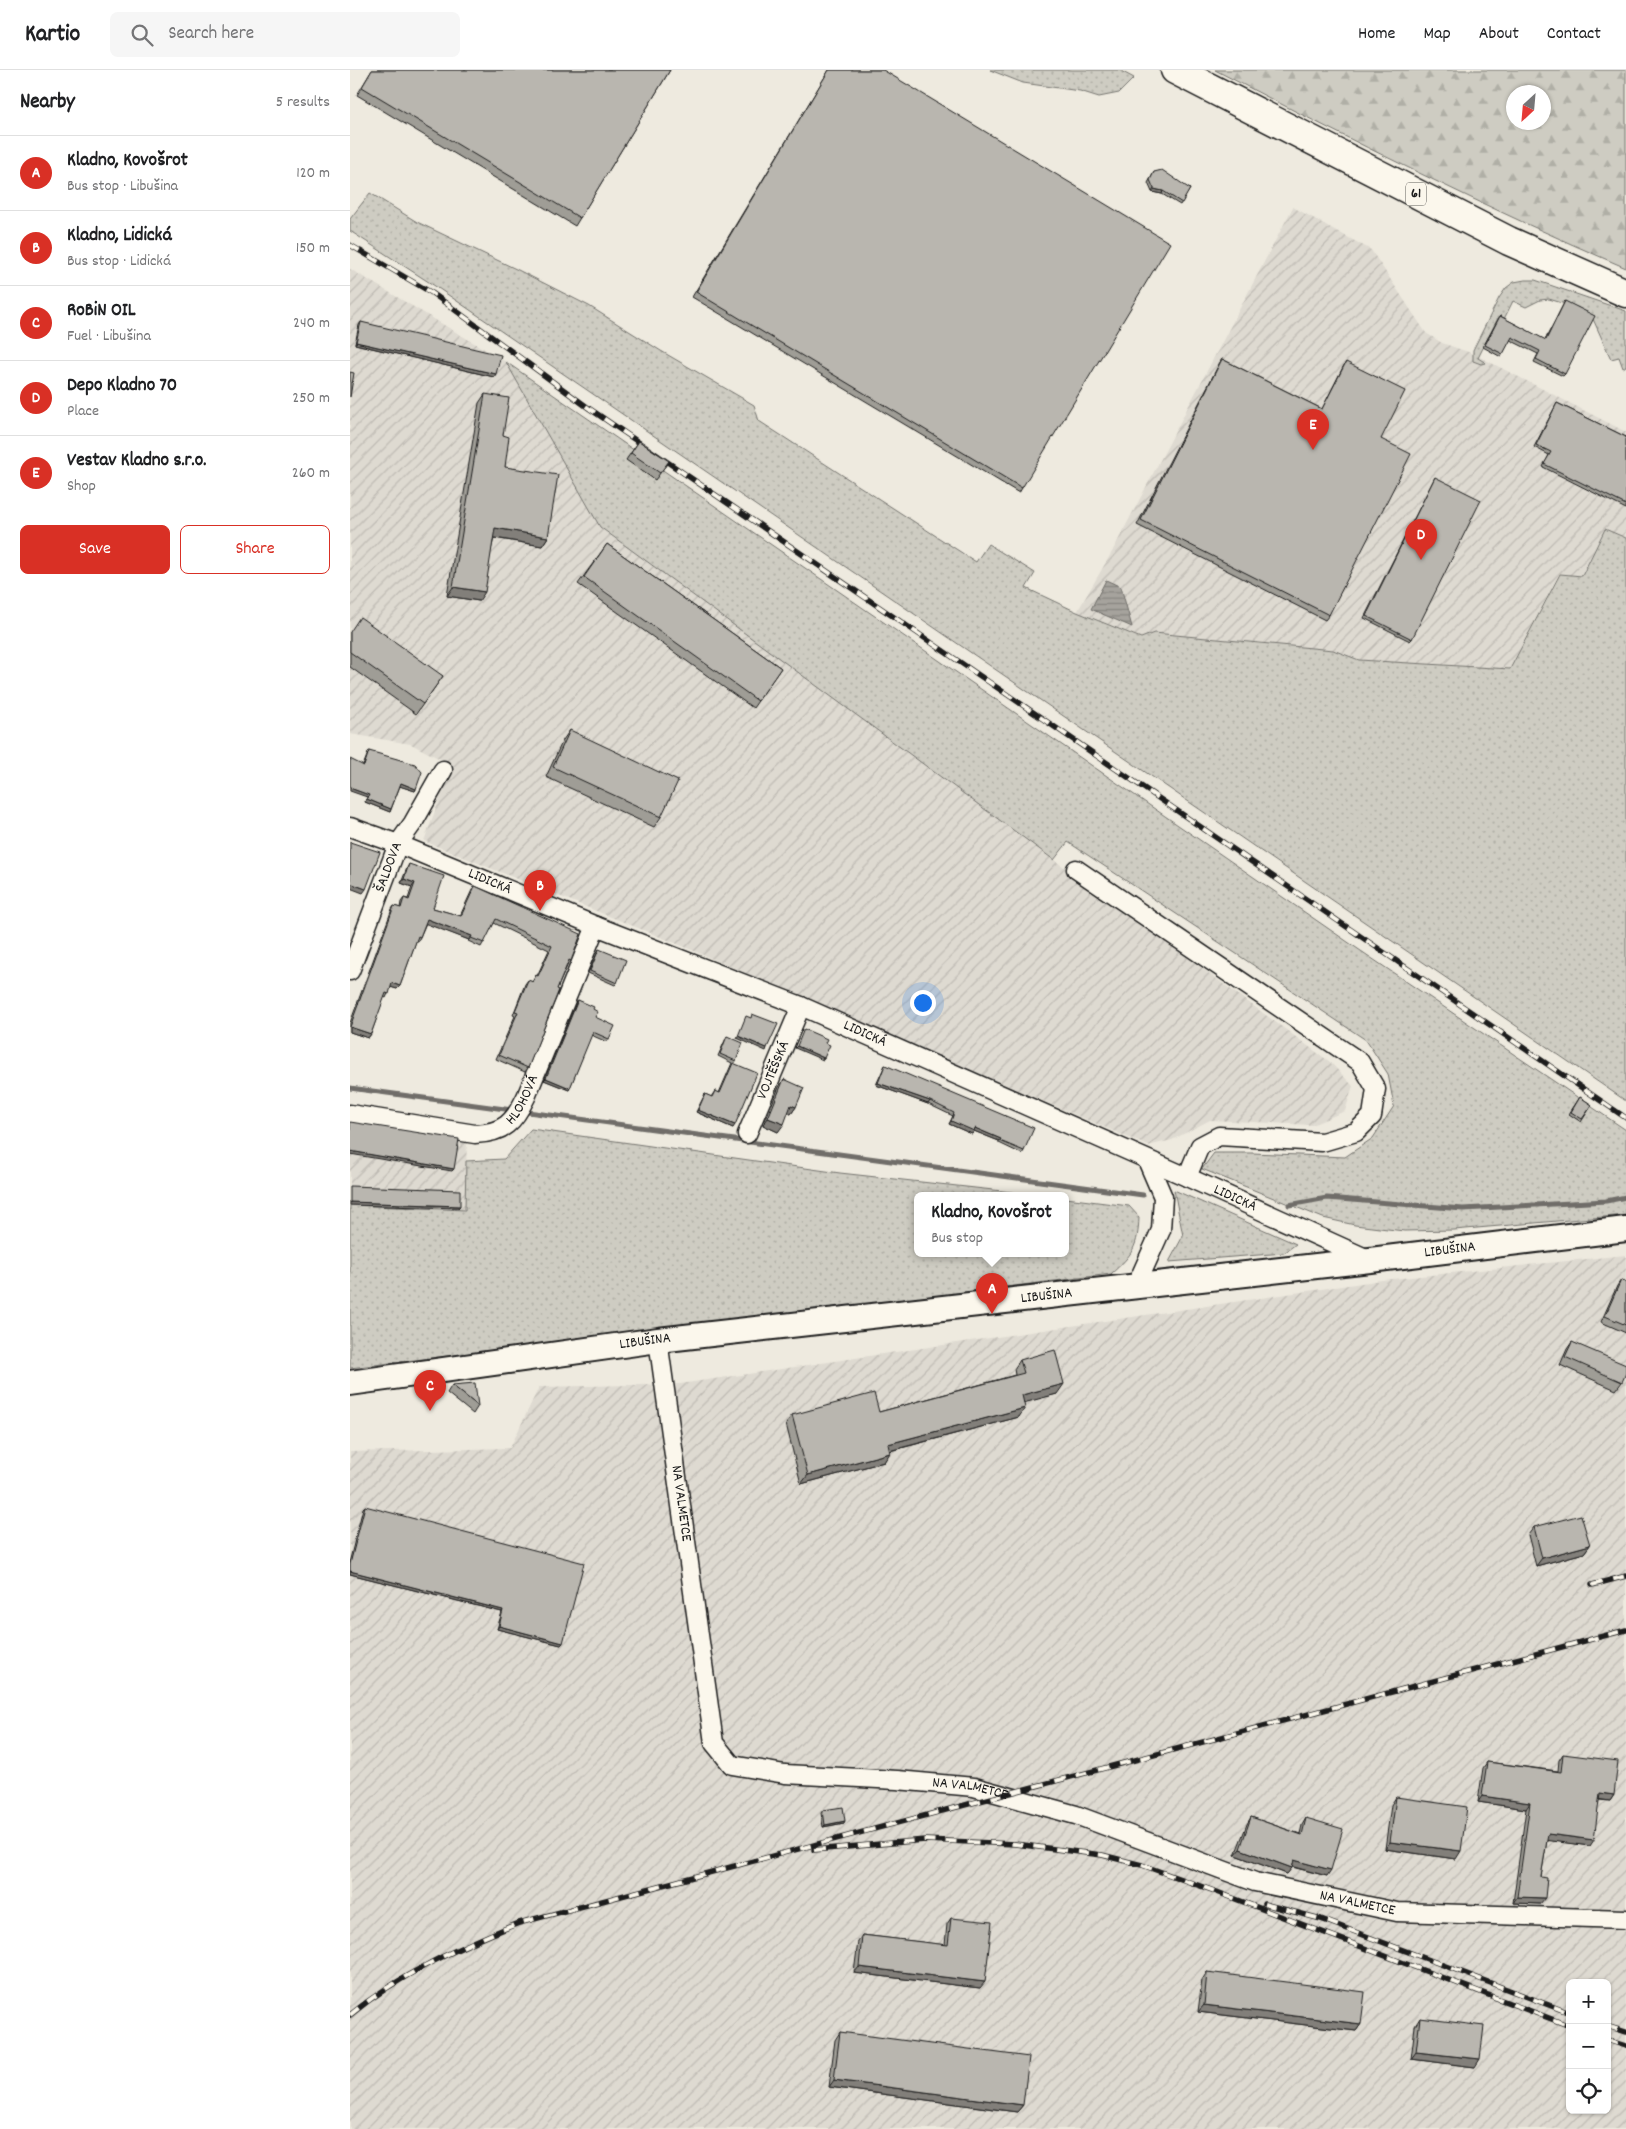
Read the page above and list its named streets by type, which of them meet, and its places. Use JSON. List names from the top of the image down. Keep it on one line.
{"streets":{"main road":["61","LIBUŠINA"],"street":["ŠALDOVA","LIDICKÁ","VOJTĚŠSKÁ","HLOHOVÁ","NA VALMETCE"]},"crossings":[["ŠALDOVA","LIDICKÁ"],["LIDICKÁ","VOJTĚŠSKÁ"],["LIDICKÁ","HLOHOVÁ"],["LIDICKÁ","LIBUŠINA"],["LIBUŠINA","NA VALMETCE"]],"north":"bottom left","page":{"header":"Kartio","search":"Search here","nav":["Home","Map","About","Contact"],"heading":["Nearby","5 results"],"list":[{"mark":"A","name":"Kladno, Kovošrot","note":"Bus stop · Libušina","value":"120 m"},{"mark":"B","name":"Kladno, Lidická","note":"Bus stop · Lidická","value":"150 m"},{"mark":"C","name":"RoBiN OIL","note":"Fuel · Libušina","value":"240 m"},{"mark":"D","name":"Depo Kladno 70","note":"Place","value":"250 m"},{"mark":"E","name":"Vestav Kladno s.r.o.","note":"Shop","value":"260 m"}],"pins":["E","D","B","A","C"],"buttons":["Save","Share"],"popup":["Kladno, Kovošrot","Bus stop"],"map_buttons":["+","−"]}}
